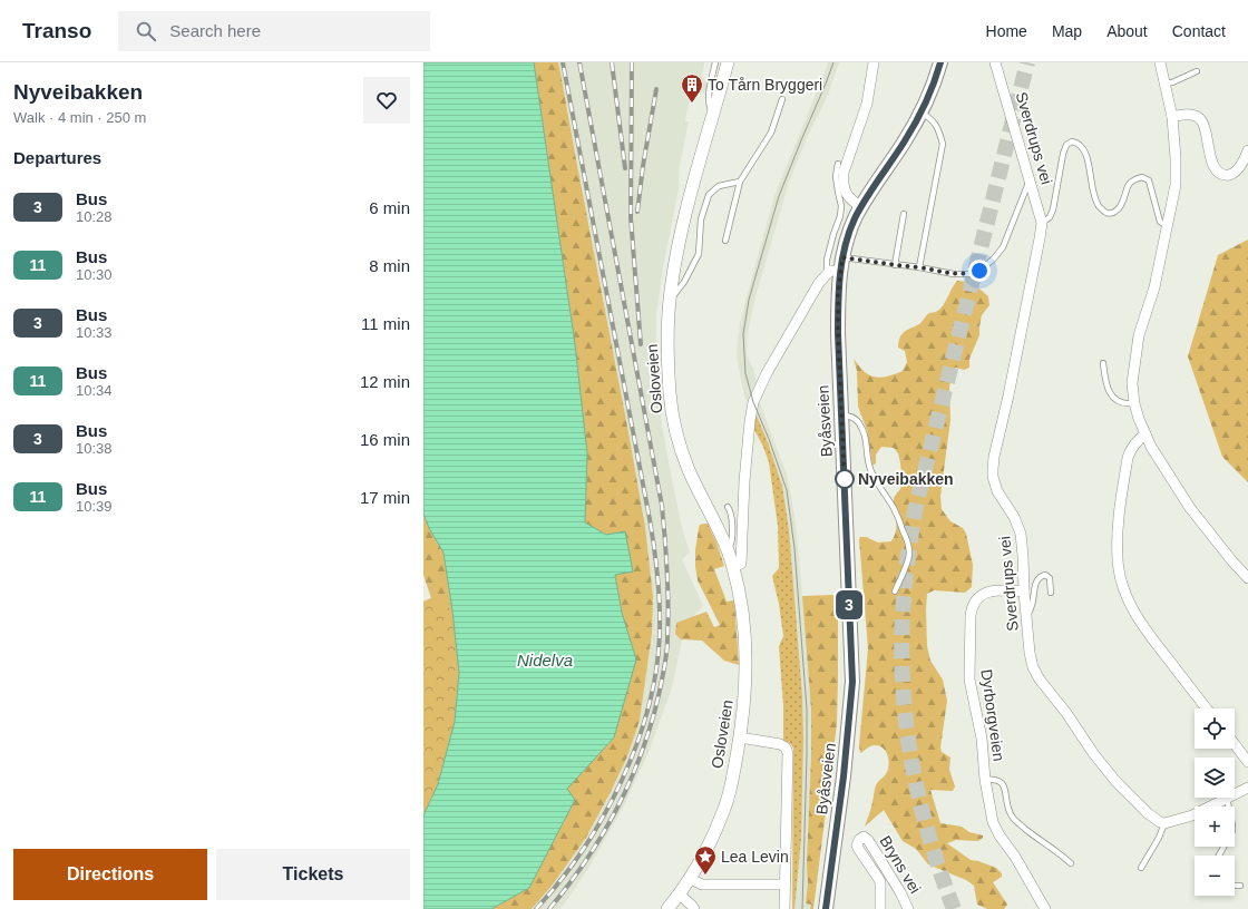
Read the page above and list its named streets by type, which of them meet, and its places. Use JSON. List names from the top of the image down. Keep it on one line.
{"streets":{"main road":["Byåsveien"],"street":["Sverdrups vei","Osloveien","Dyrborgveien","Bryns vei"]},"crossings":[["Sverdrups vei","Dyrborgveien"]],"water":["Nidelva"],"places":{"building":["To Tårn Bryggeri"],"other":["Nyveibakken"],"place":["Lea Levin"]},"lines":["bus line 3"],"page":{"header":"Transo","search":"Search here","nav":["Home","Map","About","Contact"],"heading":[["Nyveibakken","Walk · 4 min · 250 m"],"Departures"],"on_map":"3","list":[{"mark":"3","name":"Bus","note":"10:28","value":"6 min"},{"mark":"11","name":"Bus","note":"10:30","value":"8 min"},{"mark":"3","name":"Bus","note":"10:33","value":"11 min"},{"mark":"11","name":"Bus","note":"10:34","value":"12 min"},{"mark":"3","name":"Bus","note":"10:38","value":"16 min"},{"mark":"11","name":"Bus","note":"10:39","value":"17 min"}],"map_buttons":["+","−"],"buttons":["Directions","Tickets"]}}
